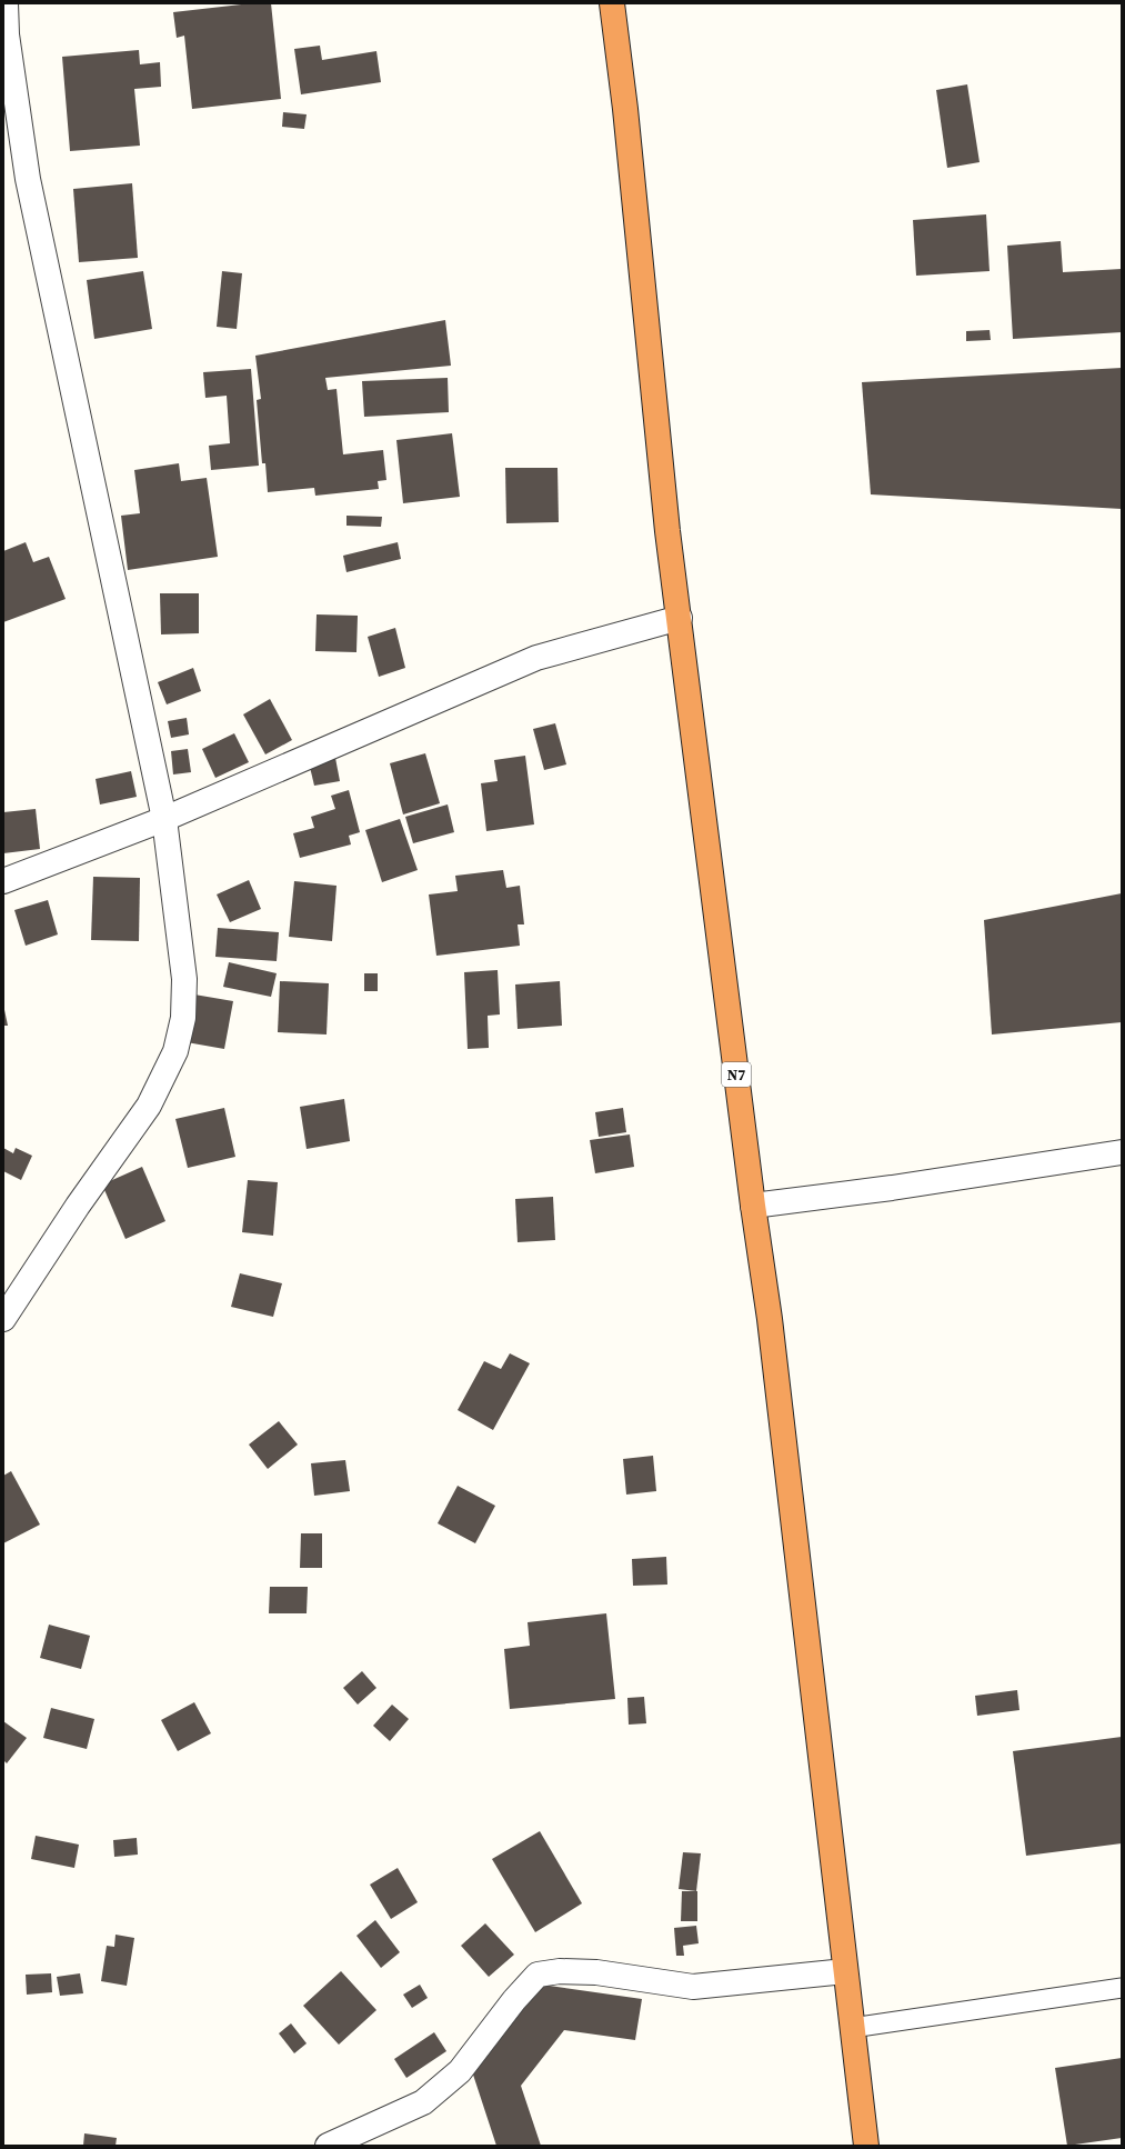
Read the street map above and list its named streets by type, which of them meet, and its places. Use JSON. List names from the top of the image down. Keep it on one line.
{"streets":{"highway":["N7"]}}
